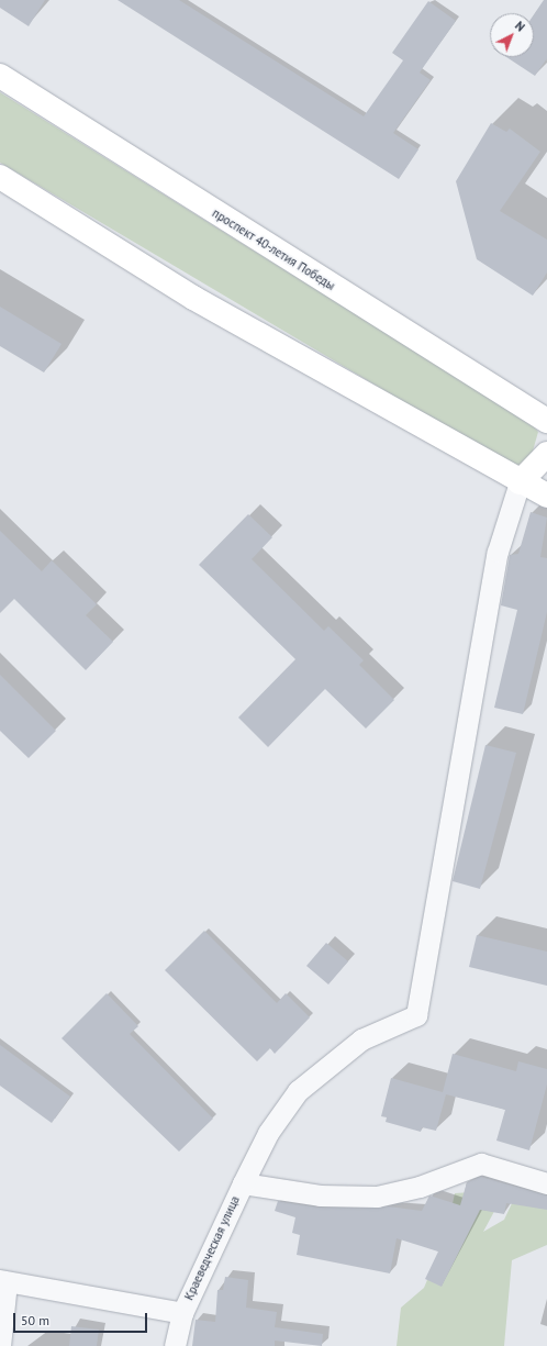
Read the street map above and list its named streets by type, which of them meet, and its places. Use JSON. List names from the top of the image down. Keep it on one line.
{"streets":{"main road":["проспект 40-летия Победы"],"street":["Краеведческая улица"]},"scale_bar":"50 m","north":"top right"}
